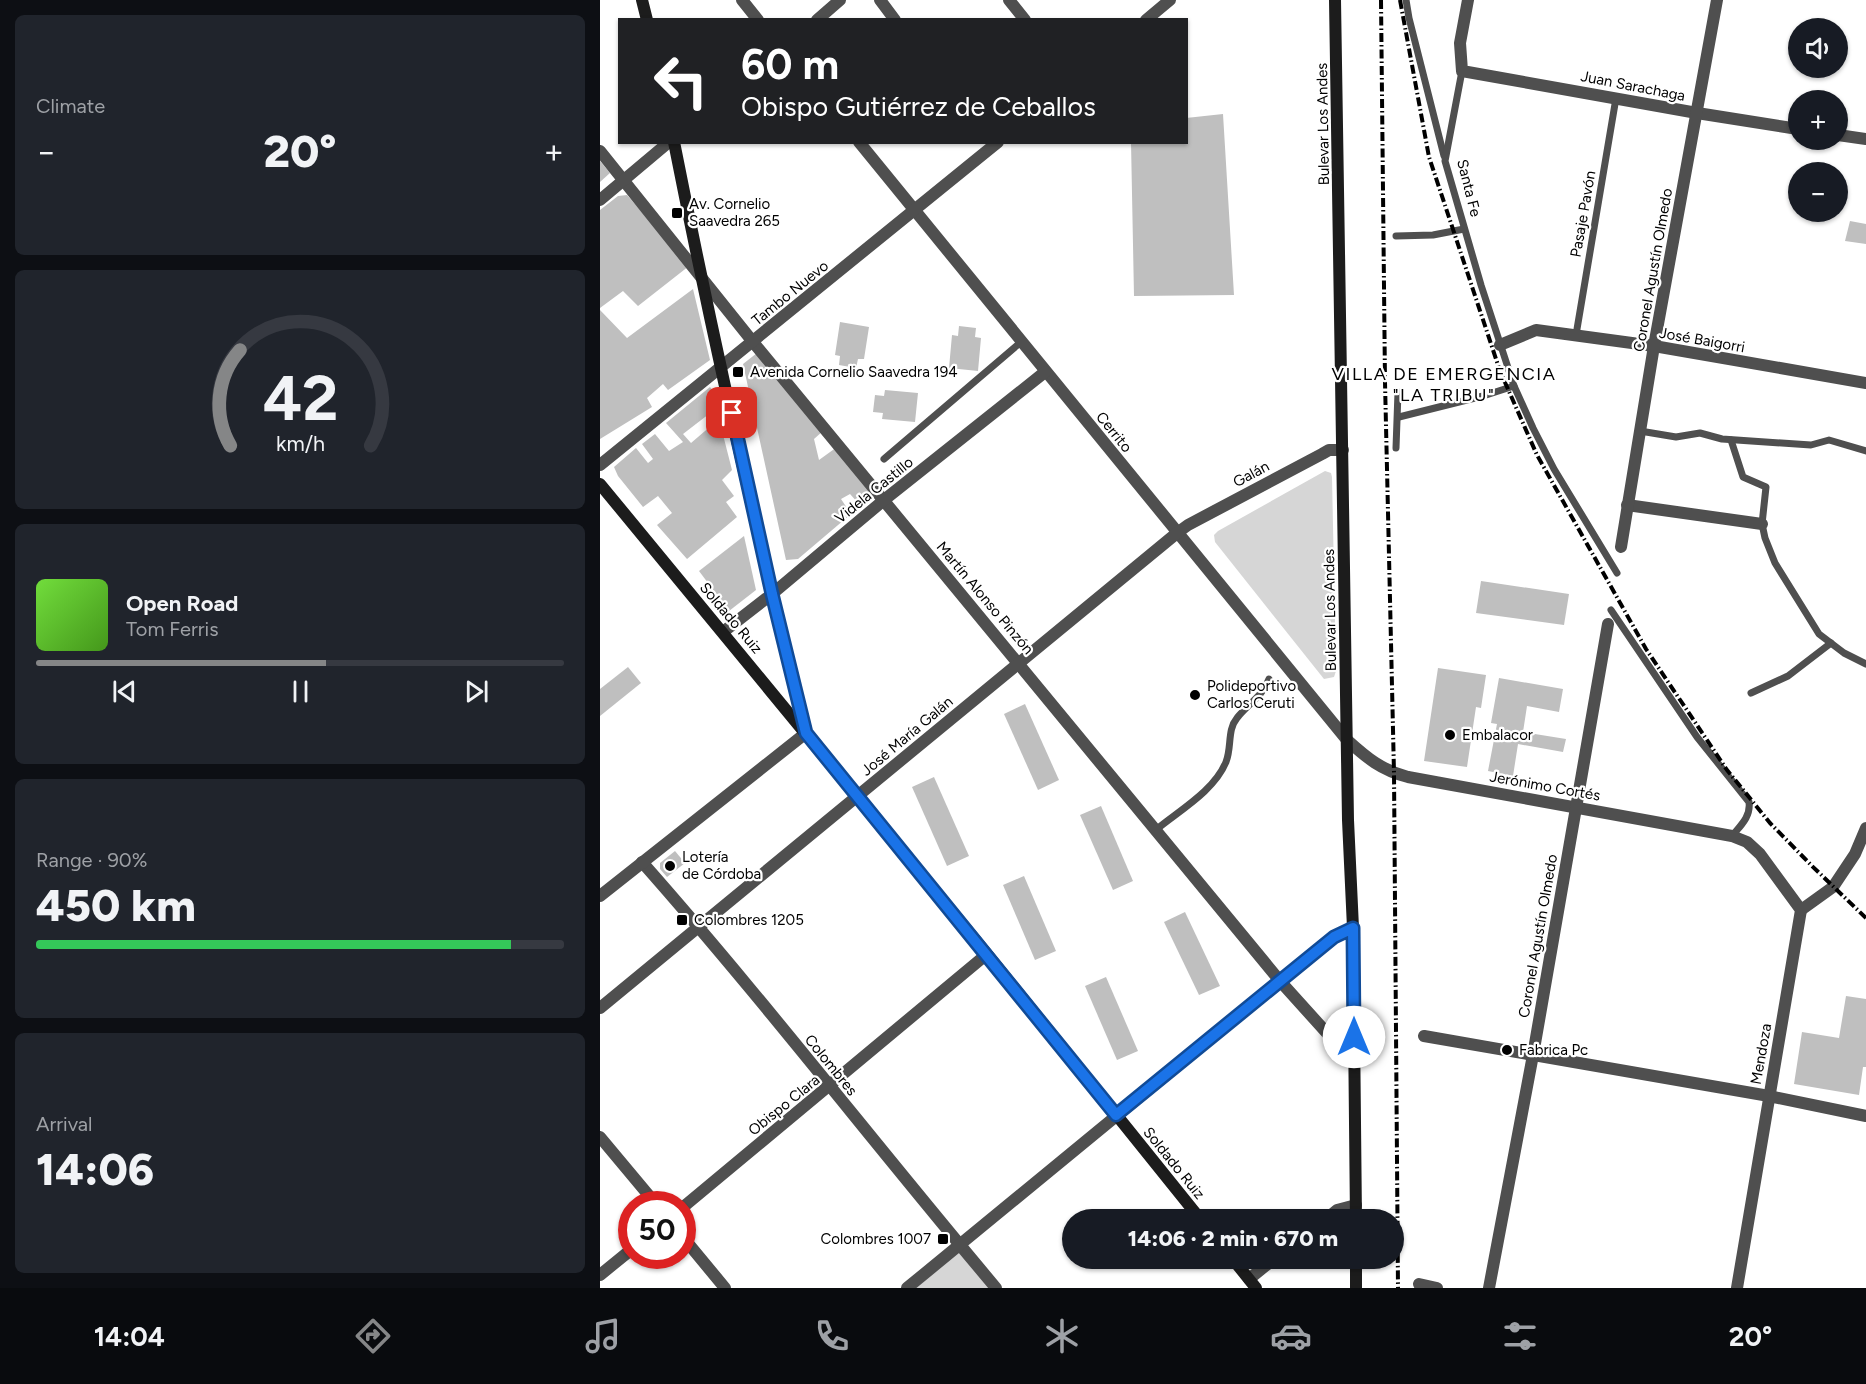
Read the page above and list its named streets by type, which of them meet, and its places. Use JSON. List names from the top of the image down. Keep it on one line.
{"streets":{"main road":["Bulevar Los Andes","Soldado Ruiz"],"street":["Juan Sarachaga","Santa Fe","Coronel Agustín Olmedo","Tambo Nuevo","José Baigorri","Cerrito","Galán","Videla Castillo","Martín Alonso Pinzón","José María Galán","Jerónimo Cortés","Mendoza","Colombres","Obispo Clara"],"lane":["Pasaje Pavón"]},"crossings":[["Juan Sarachaga","Santa Fe"],["Juan Sarachaga","Pasaje Pavón"],["Juan Sarachaga","Coronel Agustín Olmedo"],["Bulevar Los Andes","Cerrito"],["Bulevar Los Andes","Galán"],["Bulevar Los Andes","Martín Alonso Pinzón"],["Bulevar Los Andes","Jerónimo Cortés"],["Santa Fe","José Baigorri"],["Pasaje Pavón","José Baigorri"],["Coronel Agustín Olmedo","José Baigorri"],["Coronel Agustín Olmedo","Jerónimo Cortés"],["Tambo Nuevo","Cerrito"],["Tambo Nuevo","Martín Alonso Pinzón"],["Cerrito","Galán"],["Cerrito","Videla Castillo"],["Cerrito","José María Galán"],["Cerrito","Jerónimo Cortés"],["Galán","José María Galán"],["Videla Castillo","Martín Alonso Pinzón"],["Videla Castillo","Soldado Ruiz"],["Martín Alonso Pinzón","José María Galán"],["Soldado Ruiz","José María Galán"],["Soldado Ruiz","Obispo Clara"],["José María Galán","Colombres"],["Jerónimo Cortés","Mendoza"],["Colombres","Obispo Clara"]],"districts":["VILLA DE EMERGENCIA \"LA TRIBU\""],"places":{"transit":["Av. Cornelio Saavedra 265","Avenida Cornelio Saavedra 194","Colombres 1205","Colombres 1007"],"other":["Polideportivo Carlos Ceruti","Embalacor","Lotería de Córdoba","Fabrica Pc"]},"page":{"tile":["Climate",["Range · 90%","450 km"],["Arrival","14:06"]],"map_buttons":["+","−"],"turn":["60 m","Obispo Gutiérrez de Ceballos"],"heat":["−","20°","+"],"song":["Open Road","Tom Ferris"],"limit":"50","trip":"14:06 · 2 min · 670 m","tabs":["14:04","20°"],"gauge":["42","km/h"]}}
